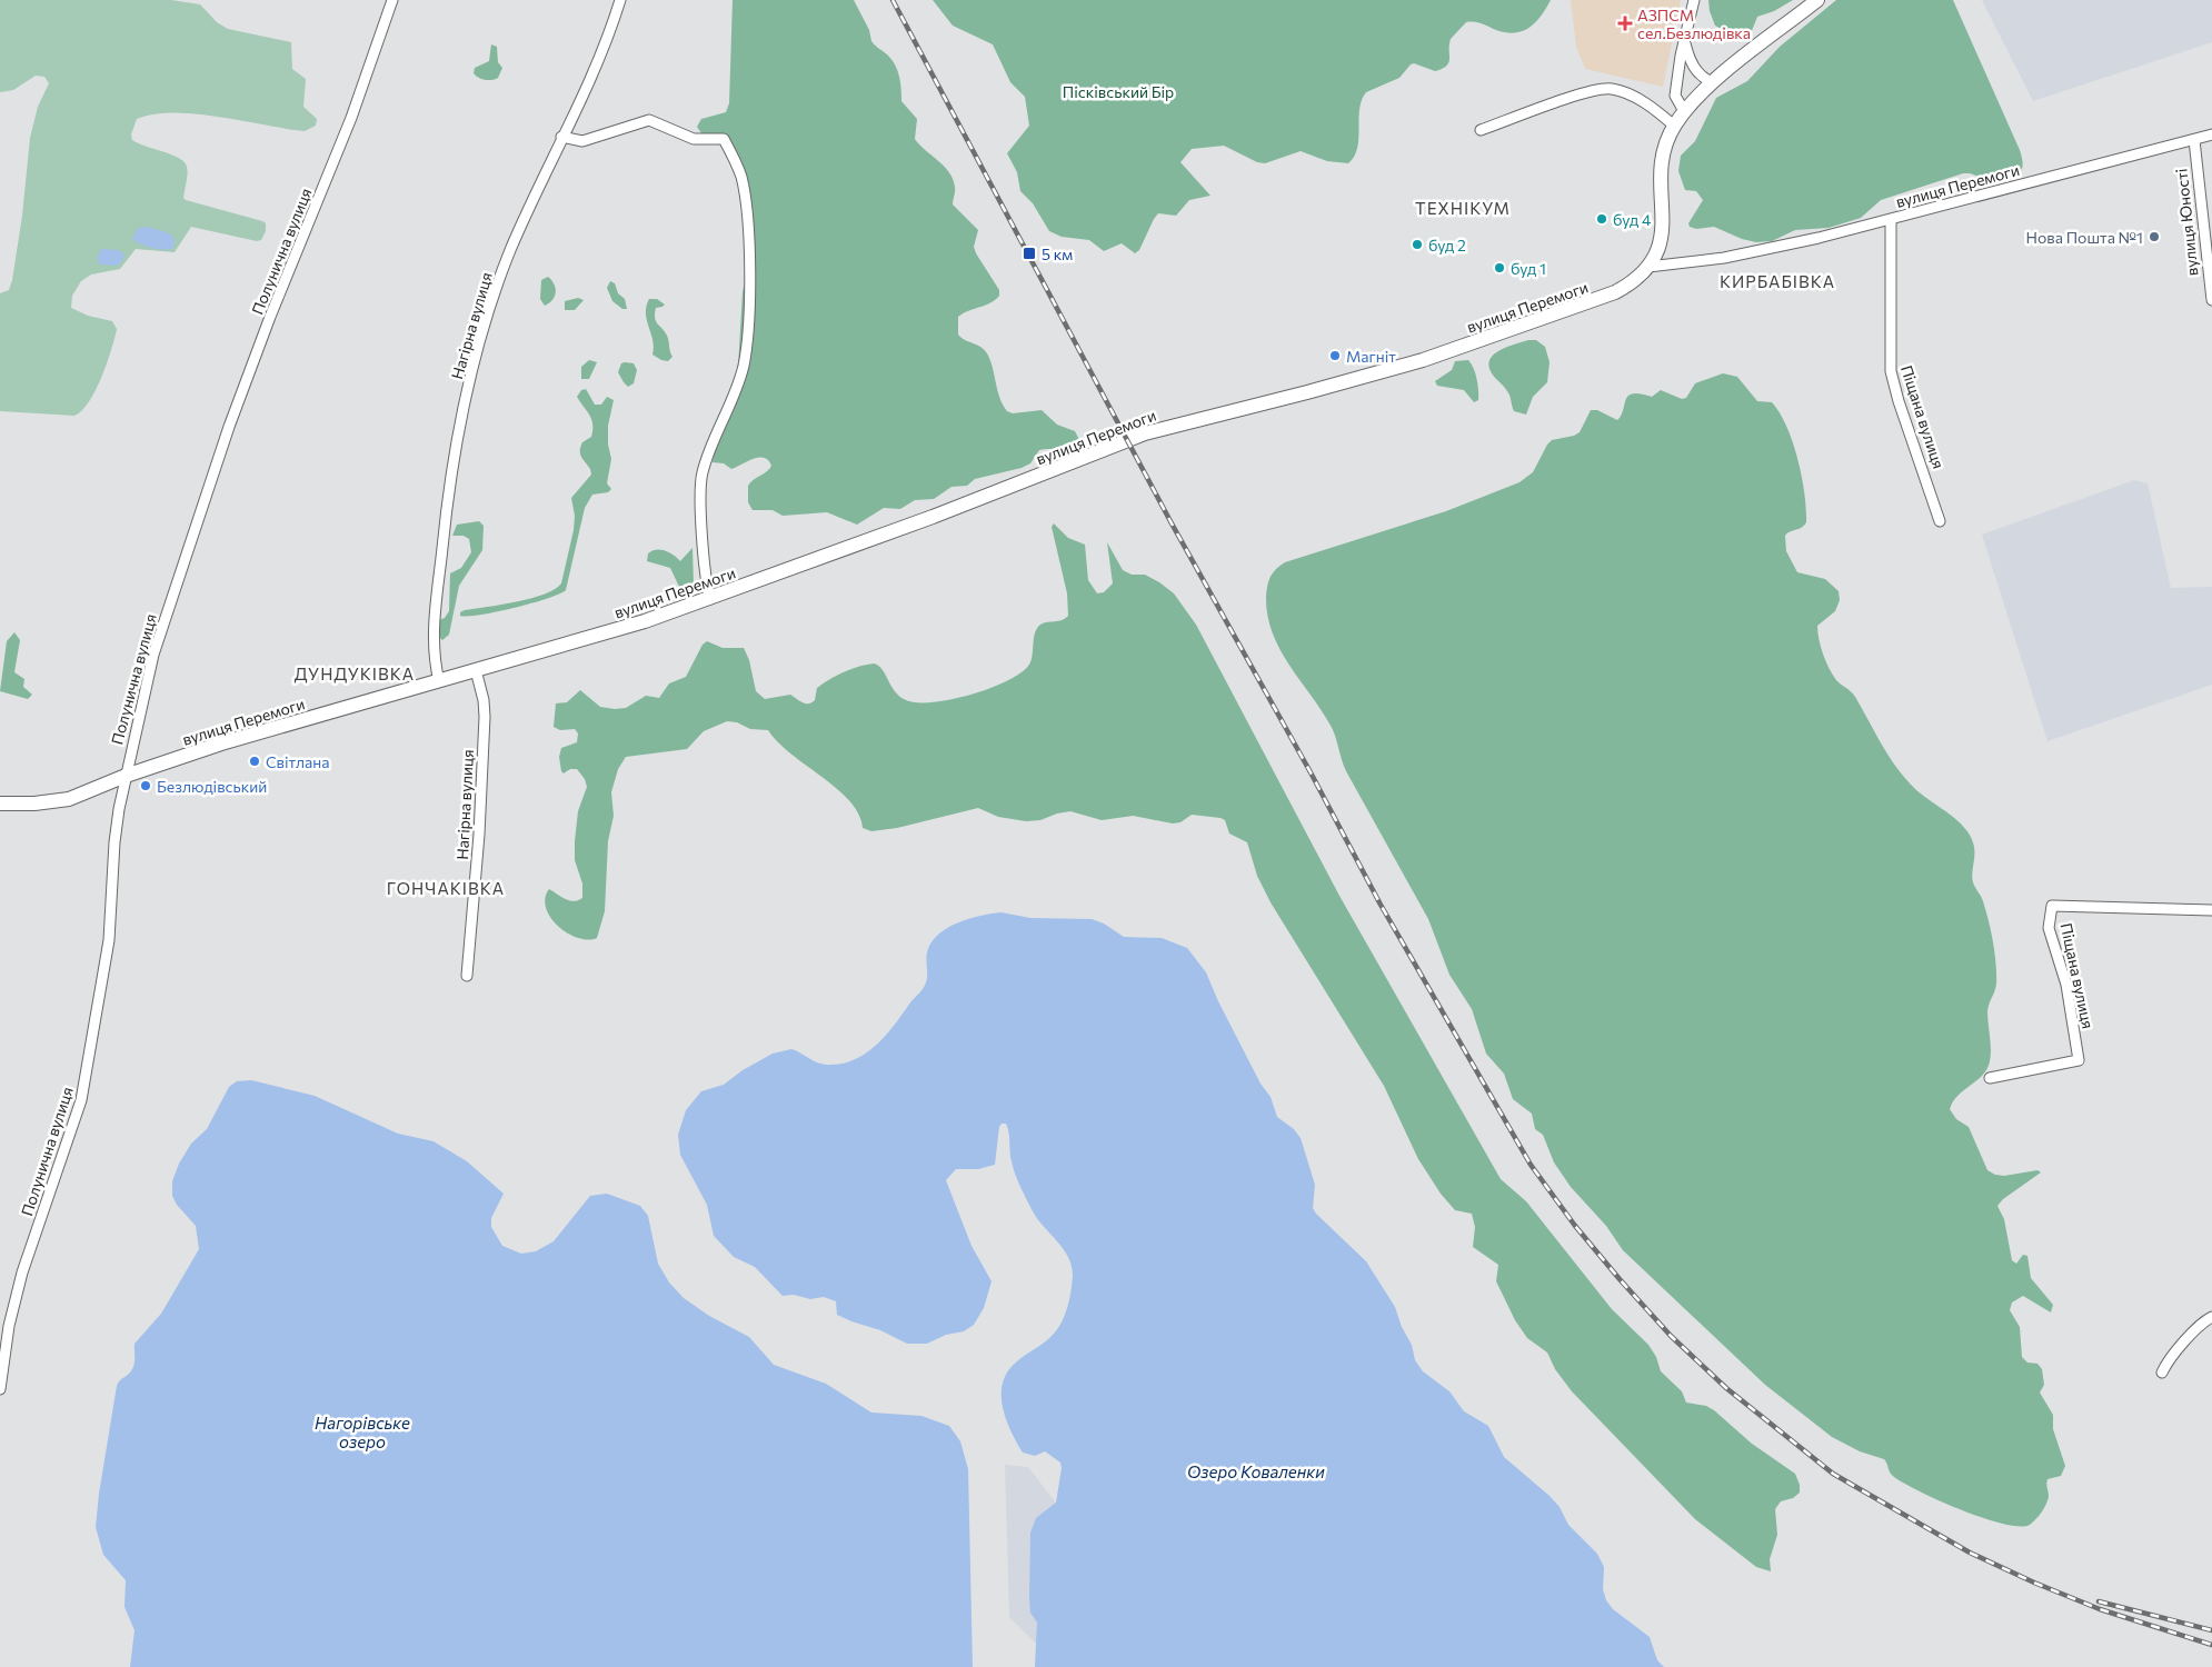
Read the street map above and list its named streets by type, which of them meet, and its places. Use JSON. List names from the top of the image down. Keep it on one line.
{"streets":{"street":["вулиця Перемоги","вулиця Юності","Полунична вулиця","Нагірна вулиця","Піщана вулиця"]},"crossings":[["вулиця Перемоги","вулиця Юності"],["вулиця Перемоги","Полунична вулиця"],["вулиця Перемоги","Нагірна вулиця"],["вулиця Перемоги","Піщана вулиця"]],"districts":["ТЕХНІКУМ","КИРБАБІВКА","ДУНДУКІВКА","ГОНЧАКІВКА"],"water":["Нагорівське озеро","Озеро Коваленки"],"parks":["Пісківський Бір"],"places":{"health":["АЗПСМ сел.Безлюдівка"],"other":["буд 4","Нова Пошта №1","буд 2","буд 1","Магніт","Світлана","Безлюдівський"],"transit":["5 км"]}}
